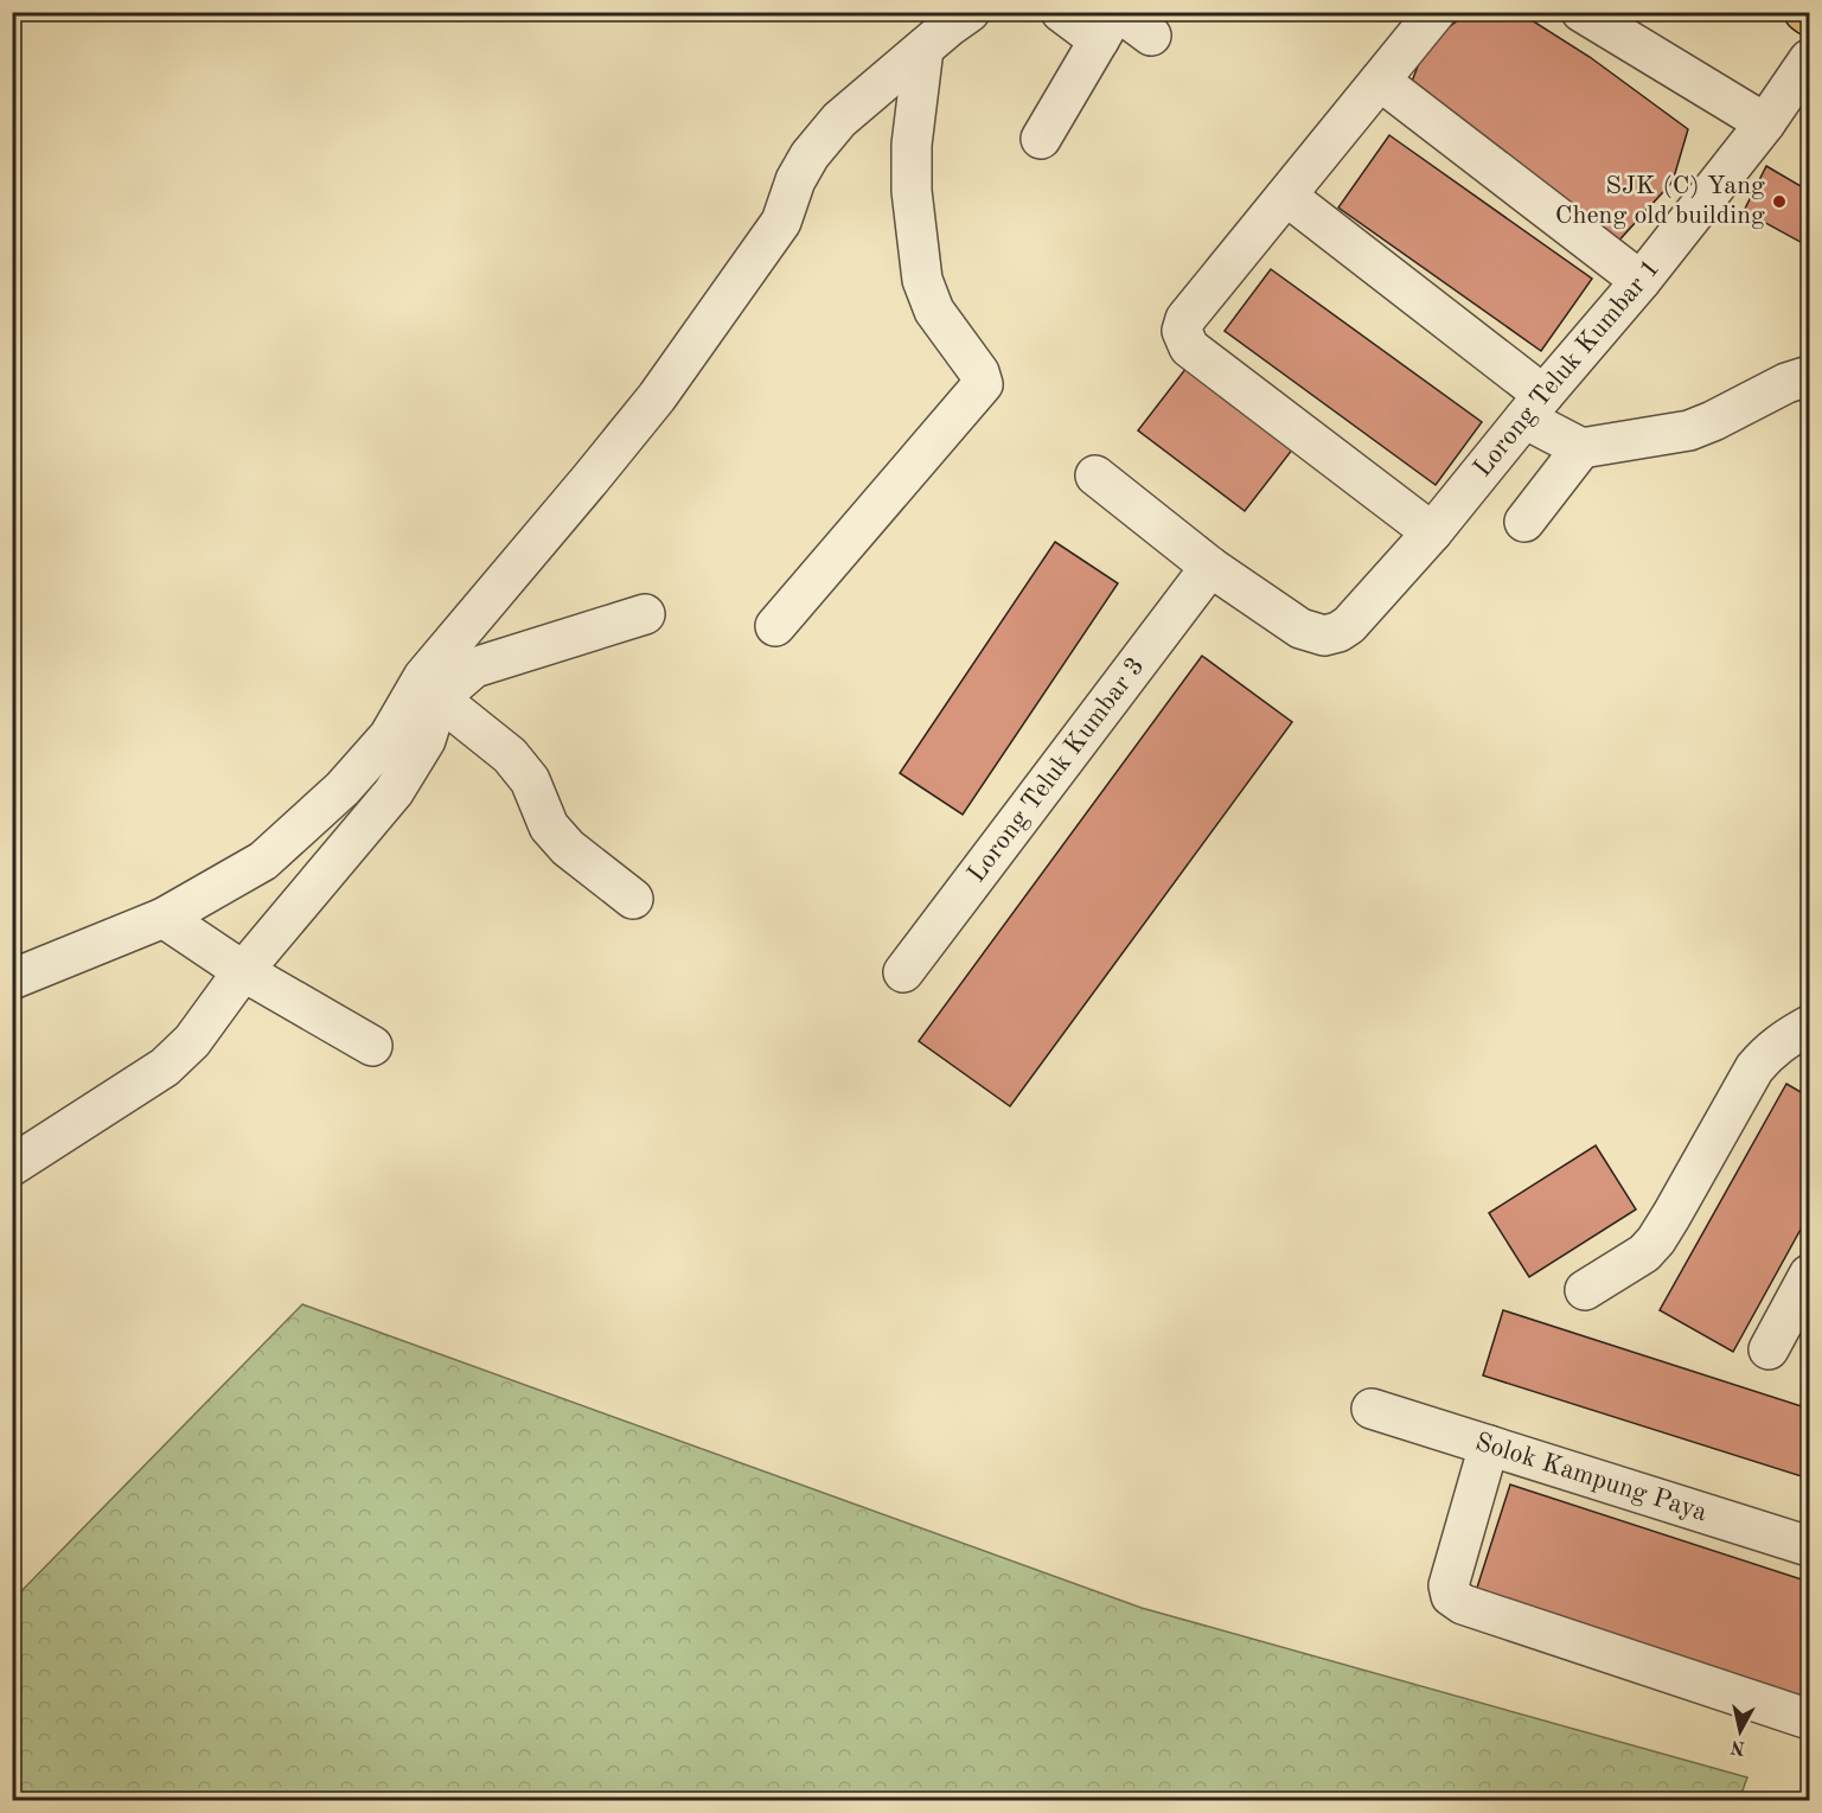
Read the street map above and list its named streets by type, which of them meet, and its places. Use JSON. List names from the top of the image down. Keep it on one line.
{"streets":{"street":["Lorong Teluk Kumbar 1","Lorong Teluk Kumbar 3","Solok Kampung Paya"]},"crossings":[["Lorong Teluk Kumbar 1","Lorong Teluk Kumbar 3"]],"places":["SJK (C) Yang Cheng old building"],"north":"bottom"}
